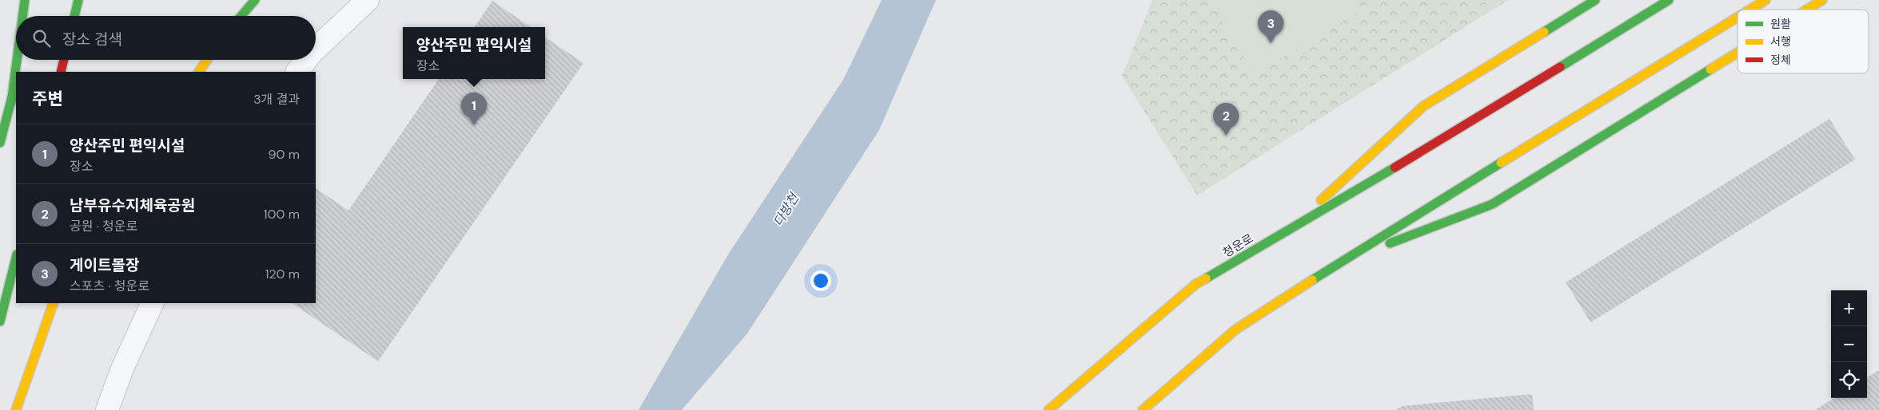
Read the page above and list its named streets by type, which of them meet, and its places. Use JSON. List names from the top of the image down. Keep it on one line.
{"streets":{"main road":["청운로"]},"water":["다방천"],"legend":["원활","서행","정체"],"page":{"pins":["3","1","2"],"search":"장소 검색","popup":["양산주민 편익시설","장소"],"heading":["주변","3개 결과"],"list":[{"mark":"1","name":"양산주민 편익시설","note":"장소","value":"90 m"},{"mark":"2","name":"남부유수지체육공원","note":"공원 · 청운로","value":"100 m"},{"mark":"3","name":"게이트볼장","note":"스포츠 · 청운로","value":"120 m"}],"map_buttons":["+","−"]}}
